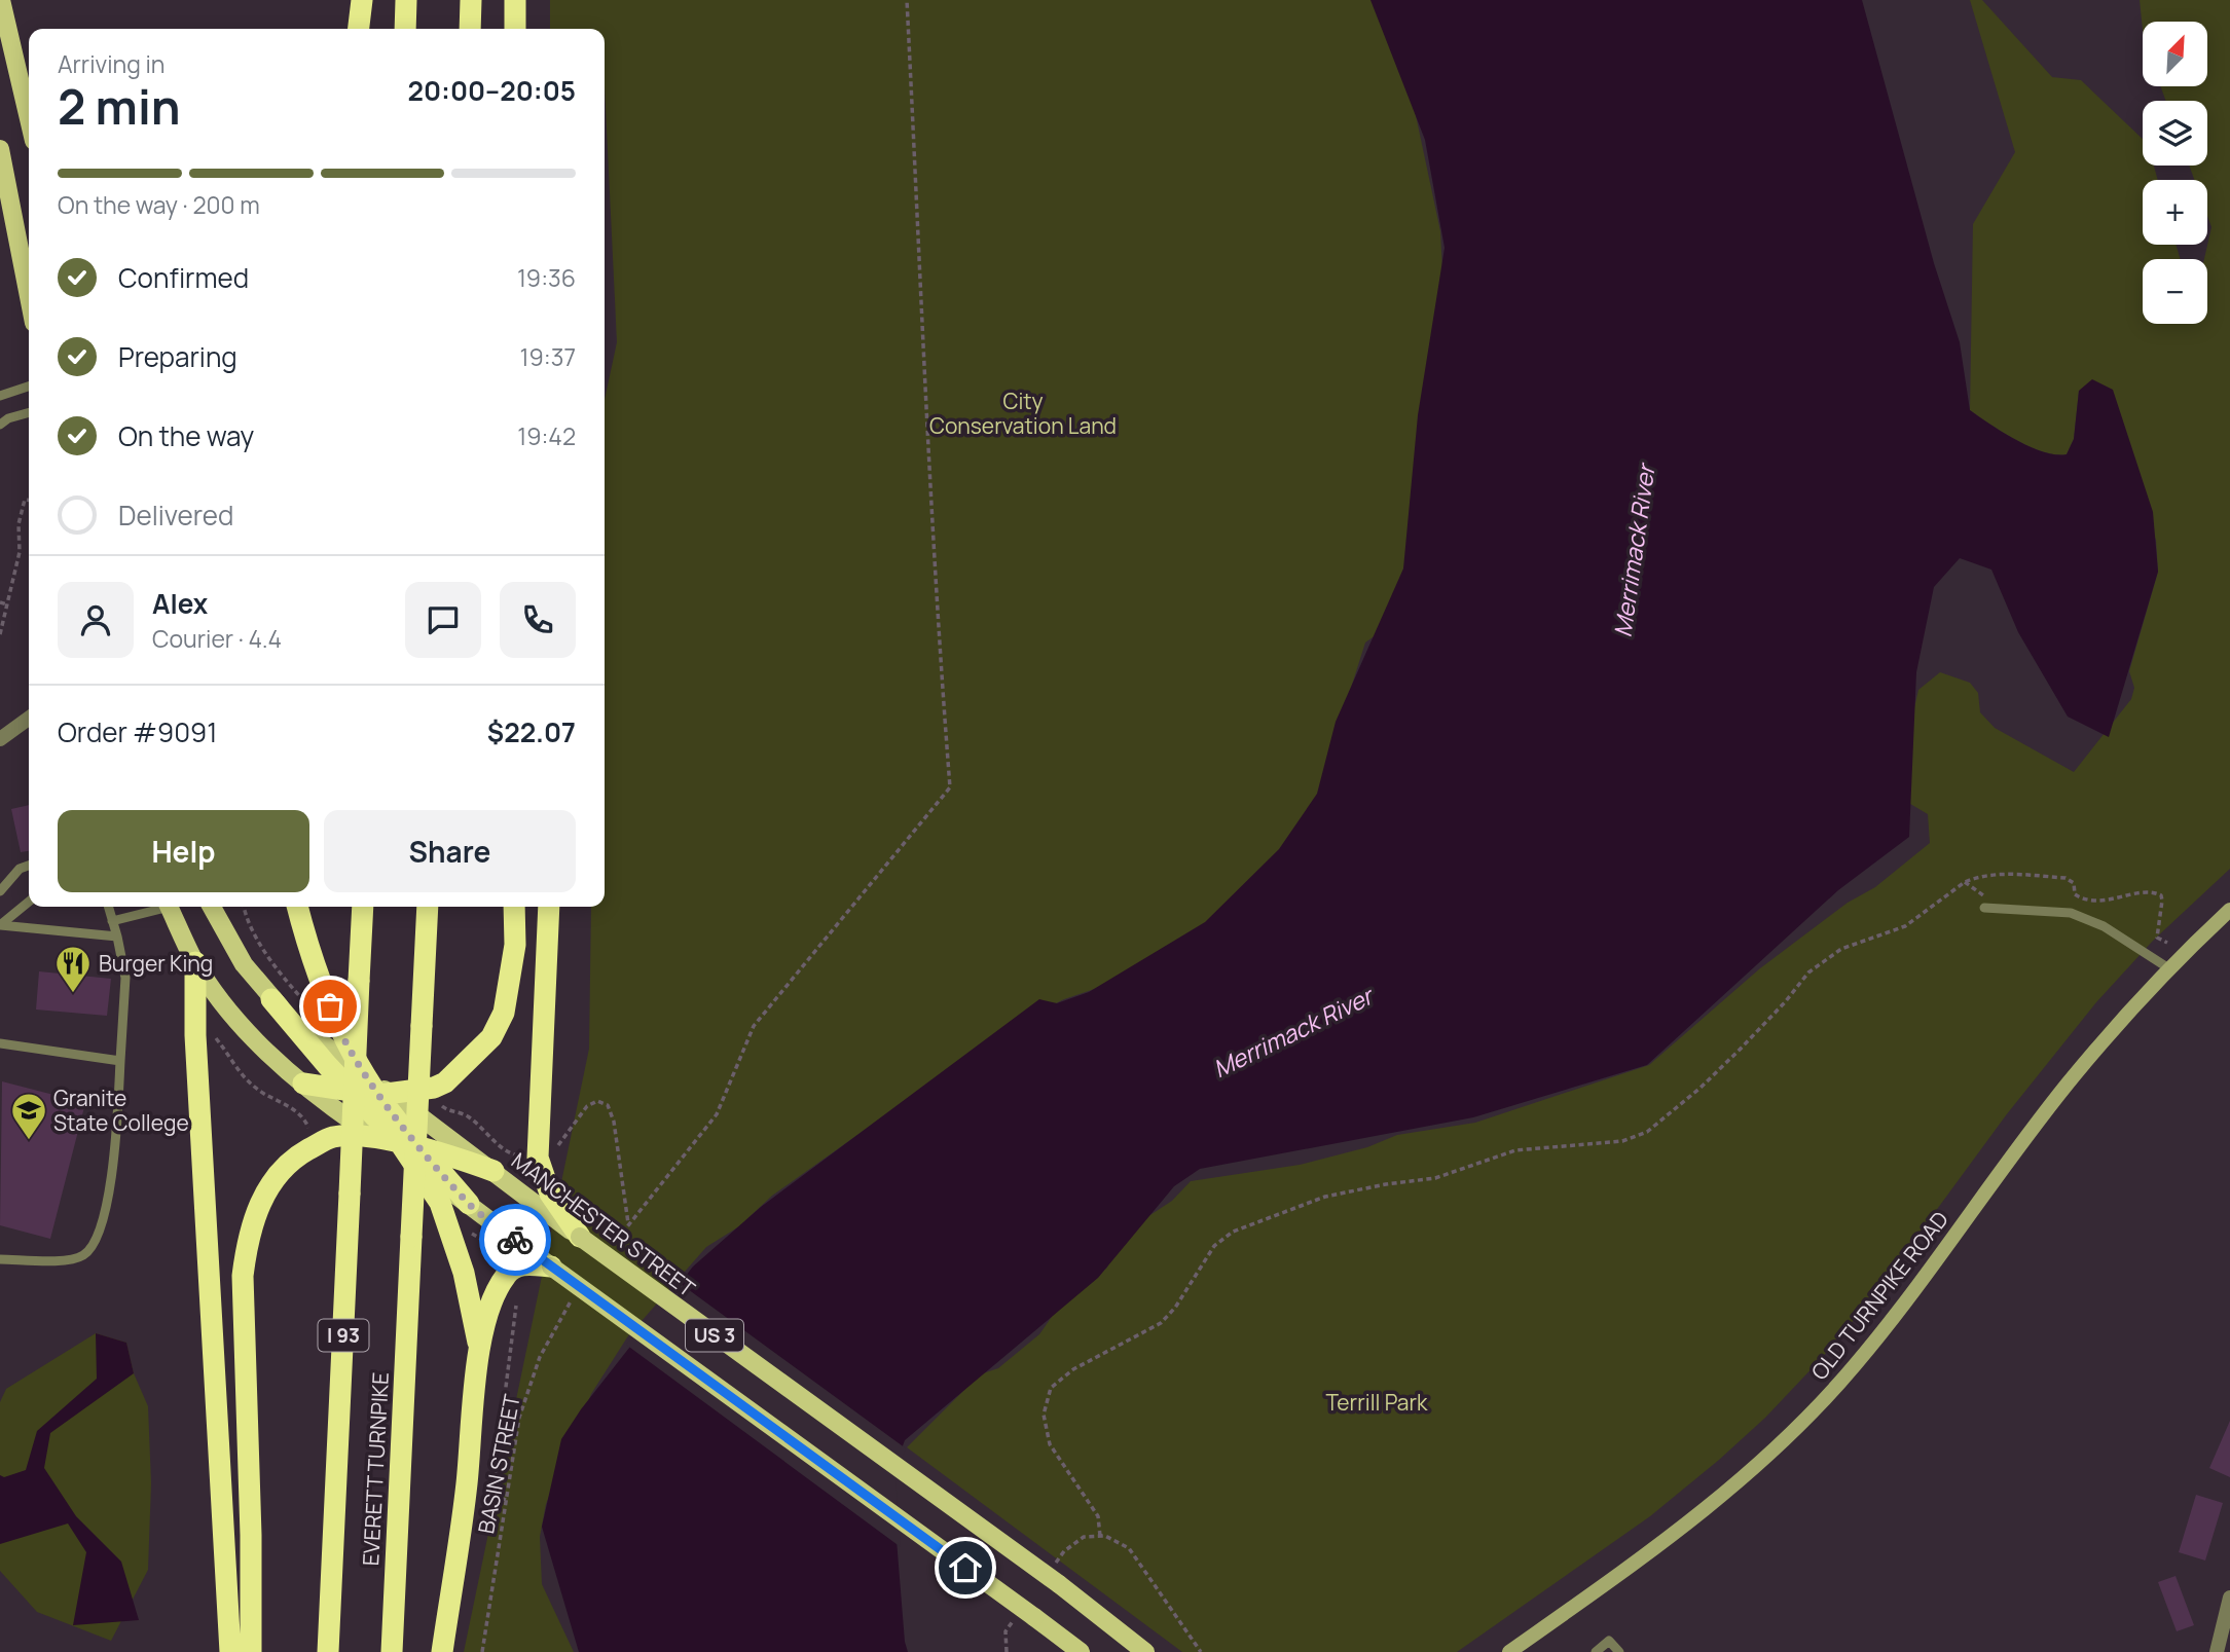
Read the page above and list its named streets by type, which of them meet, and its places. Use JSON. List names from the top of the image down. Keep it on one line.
{"streets":{"highway":["I 93","EVERETT TURNPIKE"],"main road":["MANCHESTER STREET","US 3"],"street":["OLD TURNPIKE ROAD"],"path":["BASIN STREET"]},"water":["Merrimack River"],"parks":["City Conservation Land","Terrill Park"],"places":{"restaurant":["Burger King"],"school or university":["Granite State College"]},"north":"top right","page":{"map_buttons":["+","−"],"heading":["2 min","Arriving in","20:00–20:05"],"panel":["Alex","Courier · 4.4","Order #9091","$22.07"],"bar":"On the way · 200 m","list":[["Confirmed","19:36"],["Preparing","19:37"],["On the way","19:42"],"Delivered"],"buttons":["Help","Share"]}}
